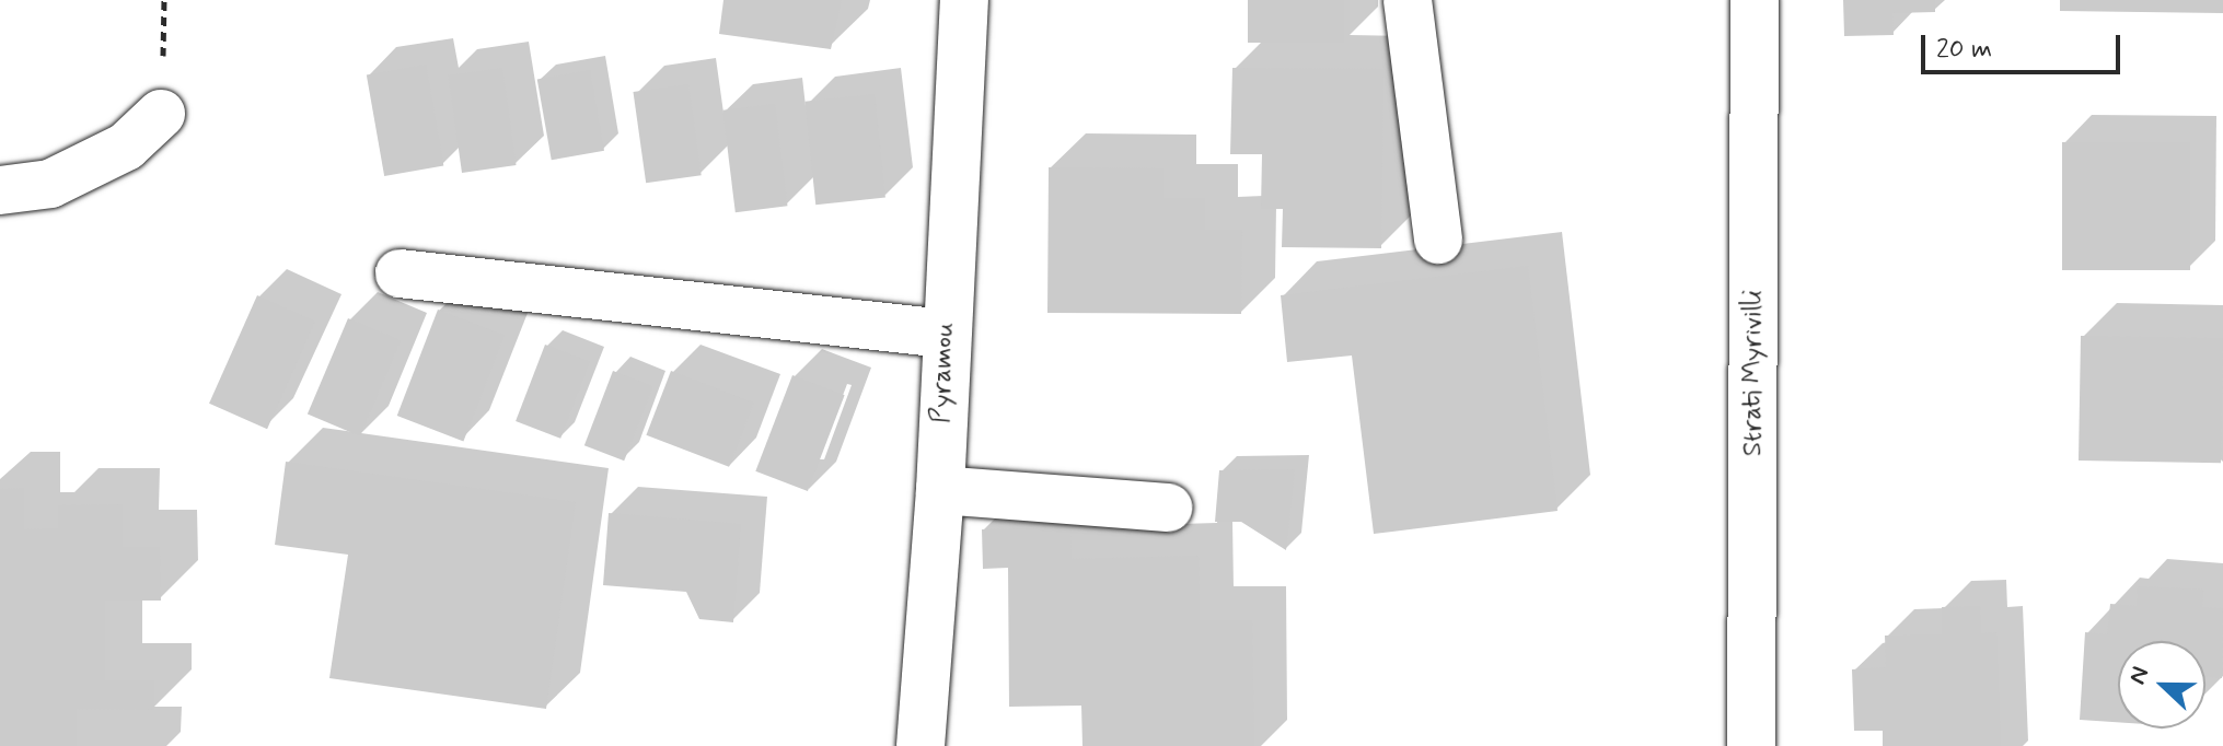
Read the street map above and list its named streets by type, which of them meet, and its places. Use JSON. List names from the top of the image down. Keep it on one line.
{"streets":{"street":["Pyramou","Strati Myrivilli"]},"scale_bar":"20 m","north":"left"}
